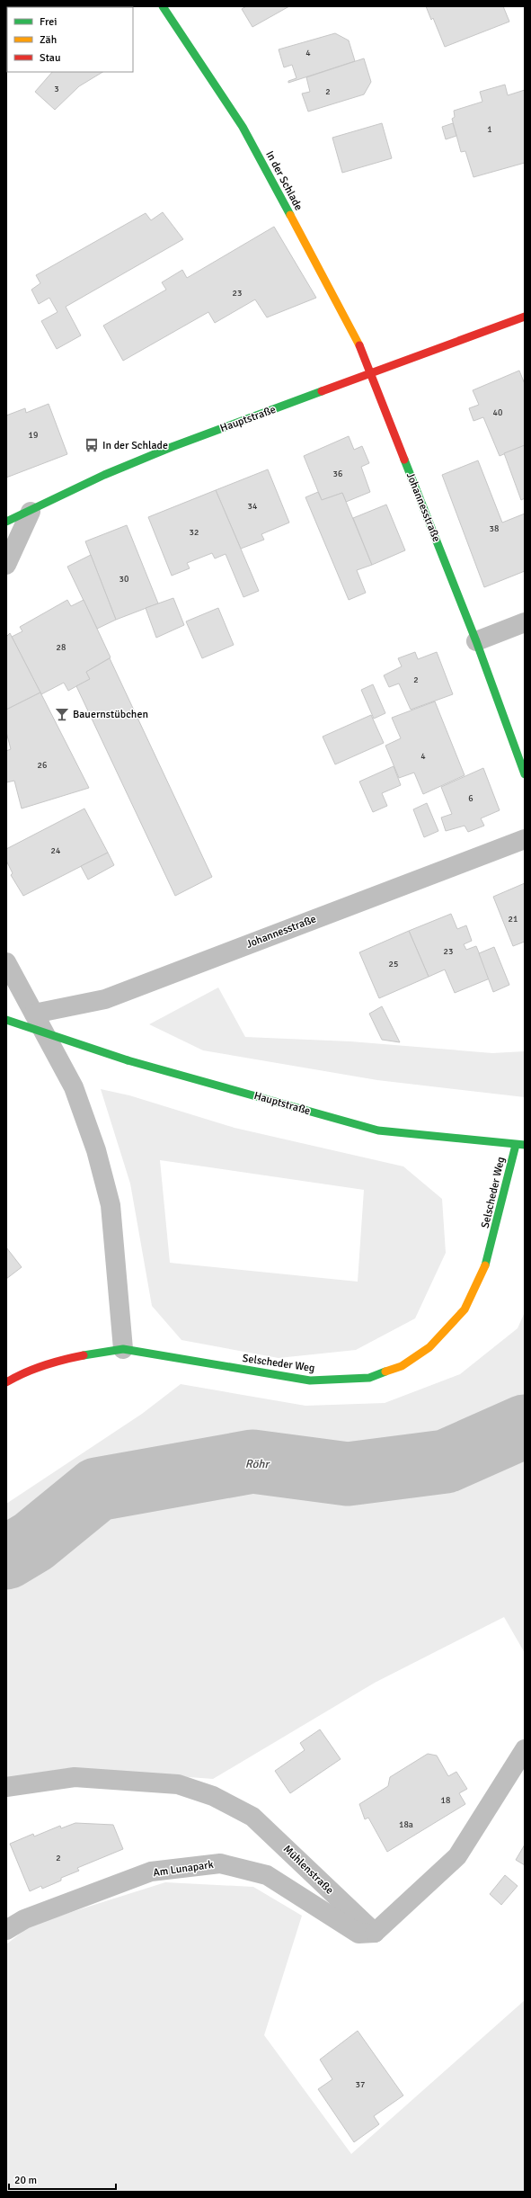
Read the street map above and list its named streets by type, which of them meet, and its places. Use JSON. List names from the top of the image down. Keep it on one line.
{"streets":{"street":["In der Schlade","Hauptstraße","Johannesstraße","Selscheder Weg","Am Lunapark","Mühlenstraße"]},"crossings":[["In der Schlade","Hauptstraße"],["In der Schlade","Johannesstraße"],["Hauptstraße","Johannesstraße"],["Hauptstraße","Selscheder Weg"],["Am Lunapark","Mühlenstraße"]],"water":["Röhr"],"places":{"bus stop":["In der Schlade"],"bar":["Bauernstübchen"]},"house_numbers":["4","3","2","1","23","40","19","36","34","38","32","30","28","2","4","26","6","24","21","23","25","18","18a","2","37"],"legend":["Frei","Zäh","Stau"],"scale_bar":"20 m"}
